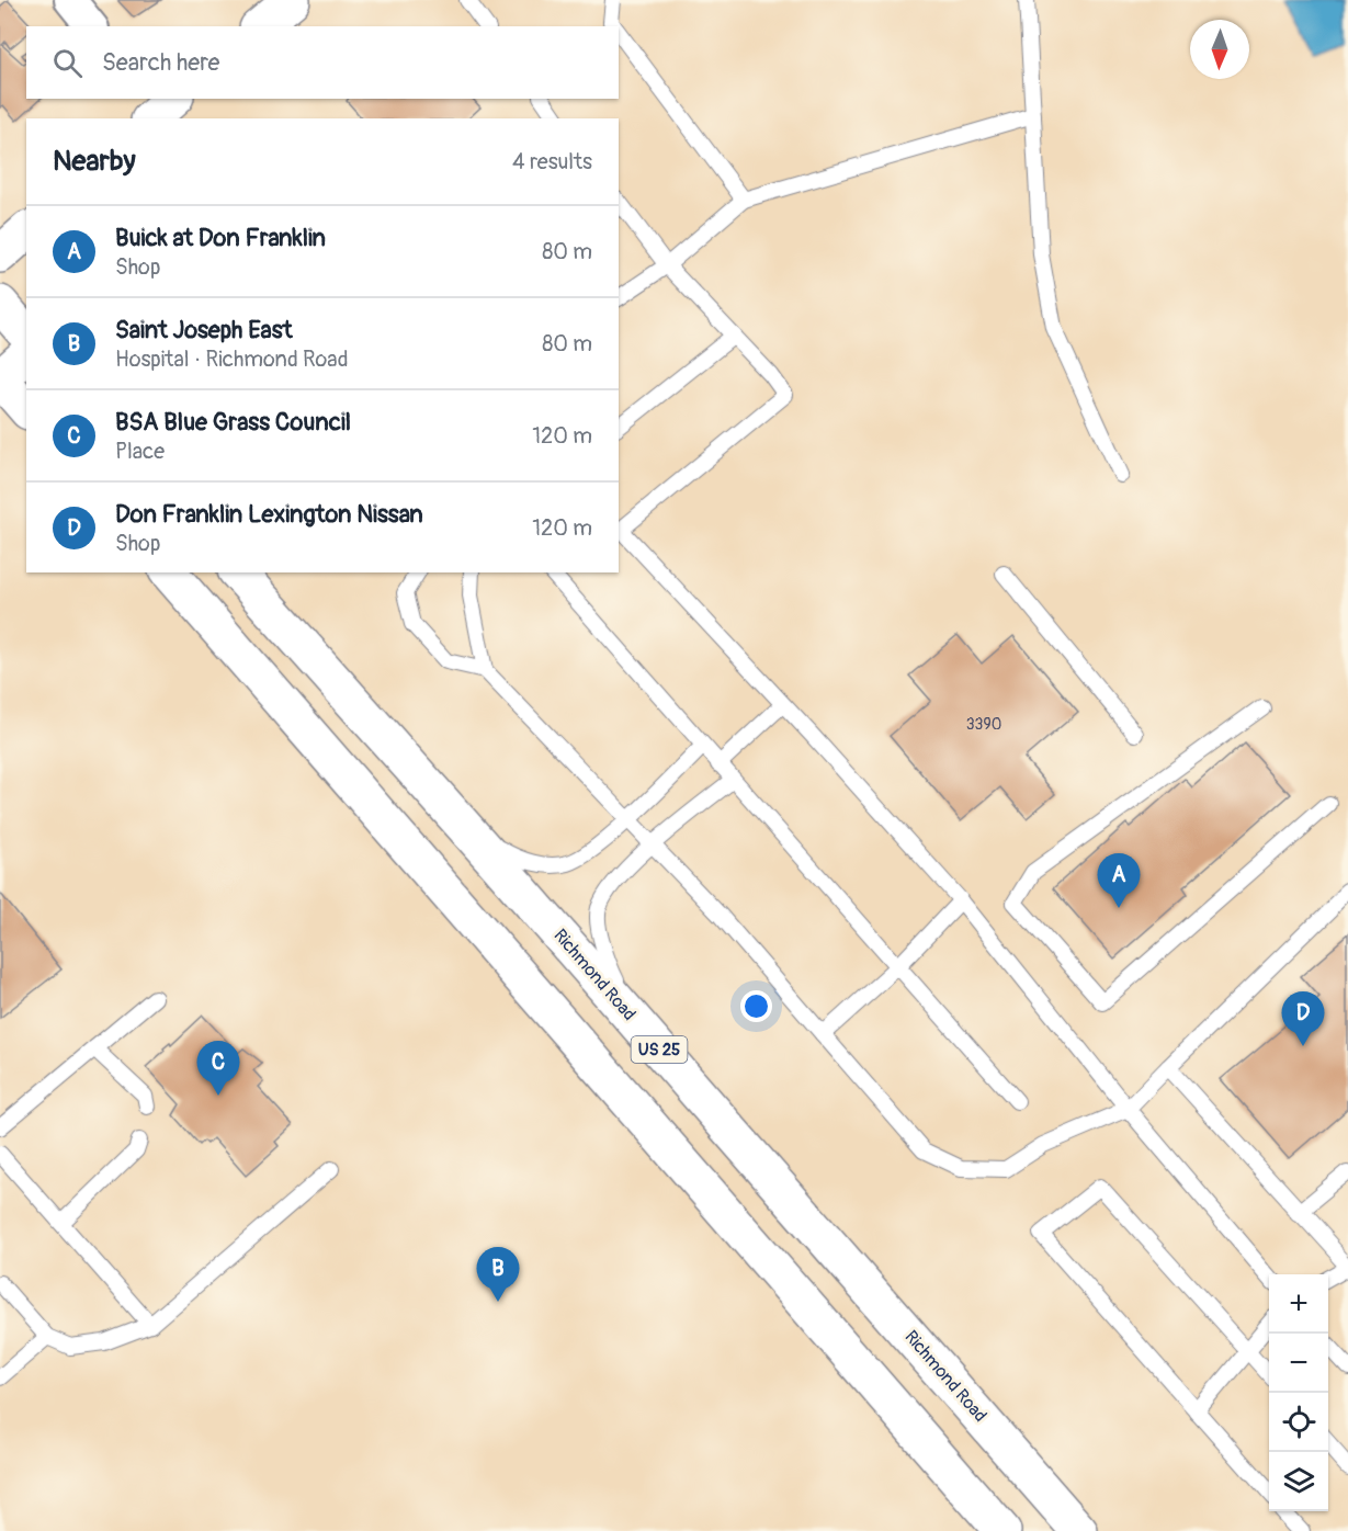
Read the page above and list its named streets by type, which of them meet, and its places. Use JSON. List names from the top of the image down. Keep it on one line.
{"streets":{"main road":["Richmond Road","US 25"]},"house_numbers":["3390"],"north":"bottom","page":{"search":"Search here","heading":["Nearby","4 results"],"list":[{"mark":"A","name":"Buick at Don Franklin","note":"Shop","value":"80 m"},{"mark":"B","name":"Saint Joseph East","note":"Hospital · Richmond Road","value":"80 m"},{"mark":"C","name":"BSA Blue Grass Council","note":"Place","value":"120 m"},{"mark":"D","name":"Don Franklin Lexington Nissan","note":"Shop","value":"120 m"}],"pins":["A","D","C","B"],"map_buttons":["+","−"]}}
